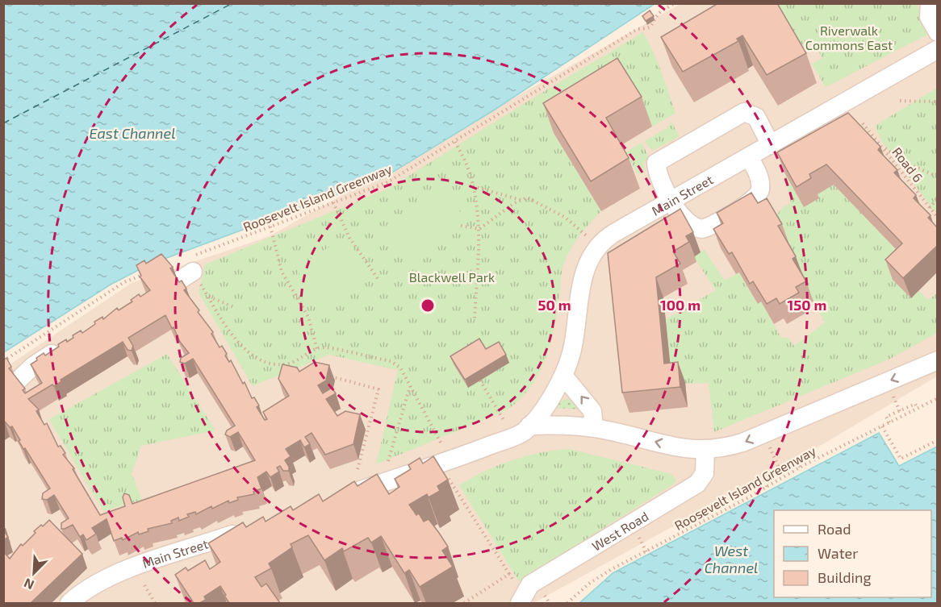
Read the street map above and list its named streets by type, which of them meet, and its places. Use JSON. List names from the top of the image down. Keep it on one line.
{"streets":{"street":["Main Street","West Road"],"path":["Road 6","Roosevelt Island Greenway"]},"water":["East Channel","West Channel"],"parks":["Riverwalk Commons East","Blackwell Park"],"legend":["Road","Water","Building"],"north":"bottom left","rings":["50 m","100 m","150 m"]}
